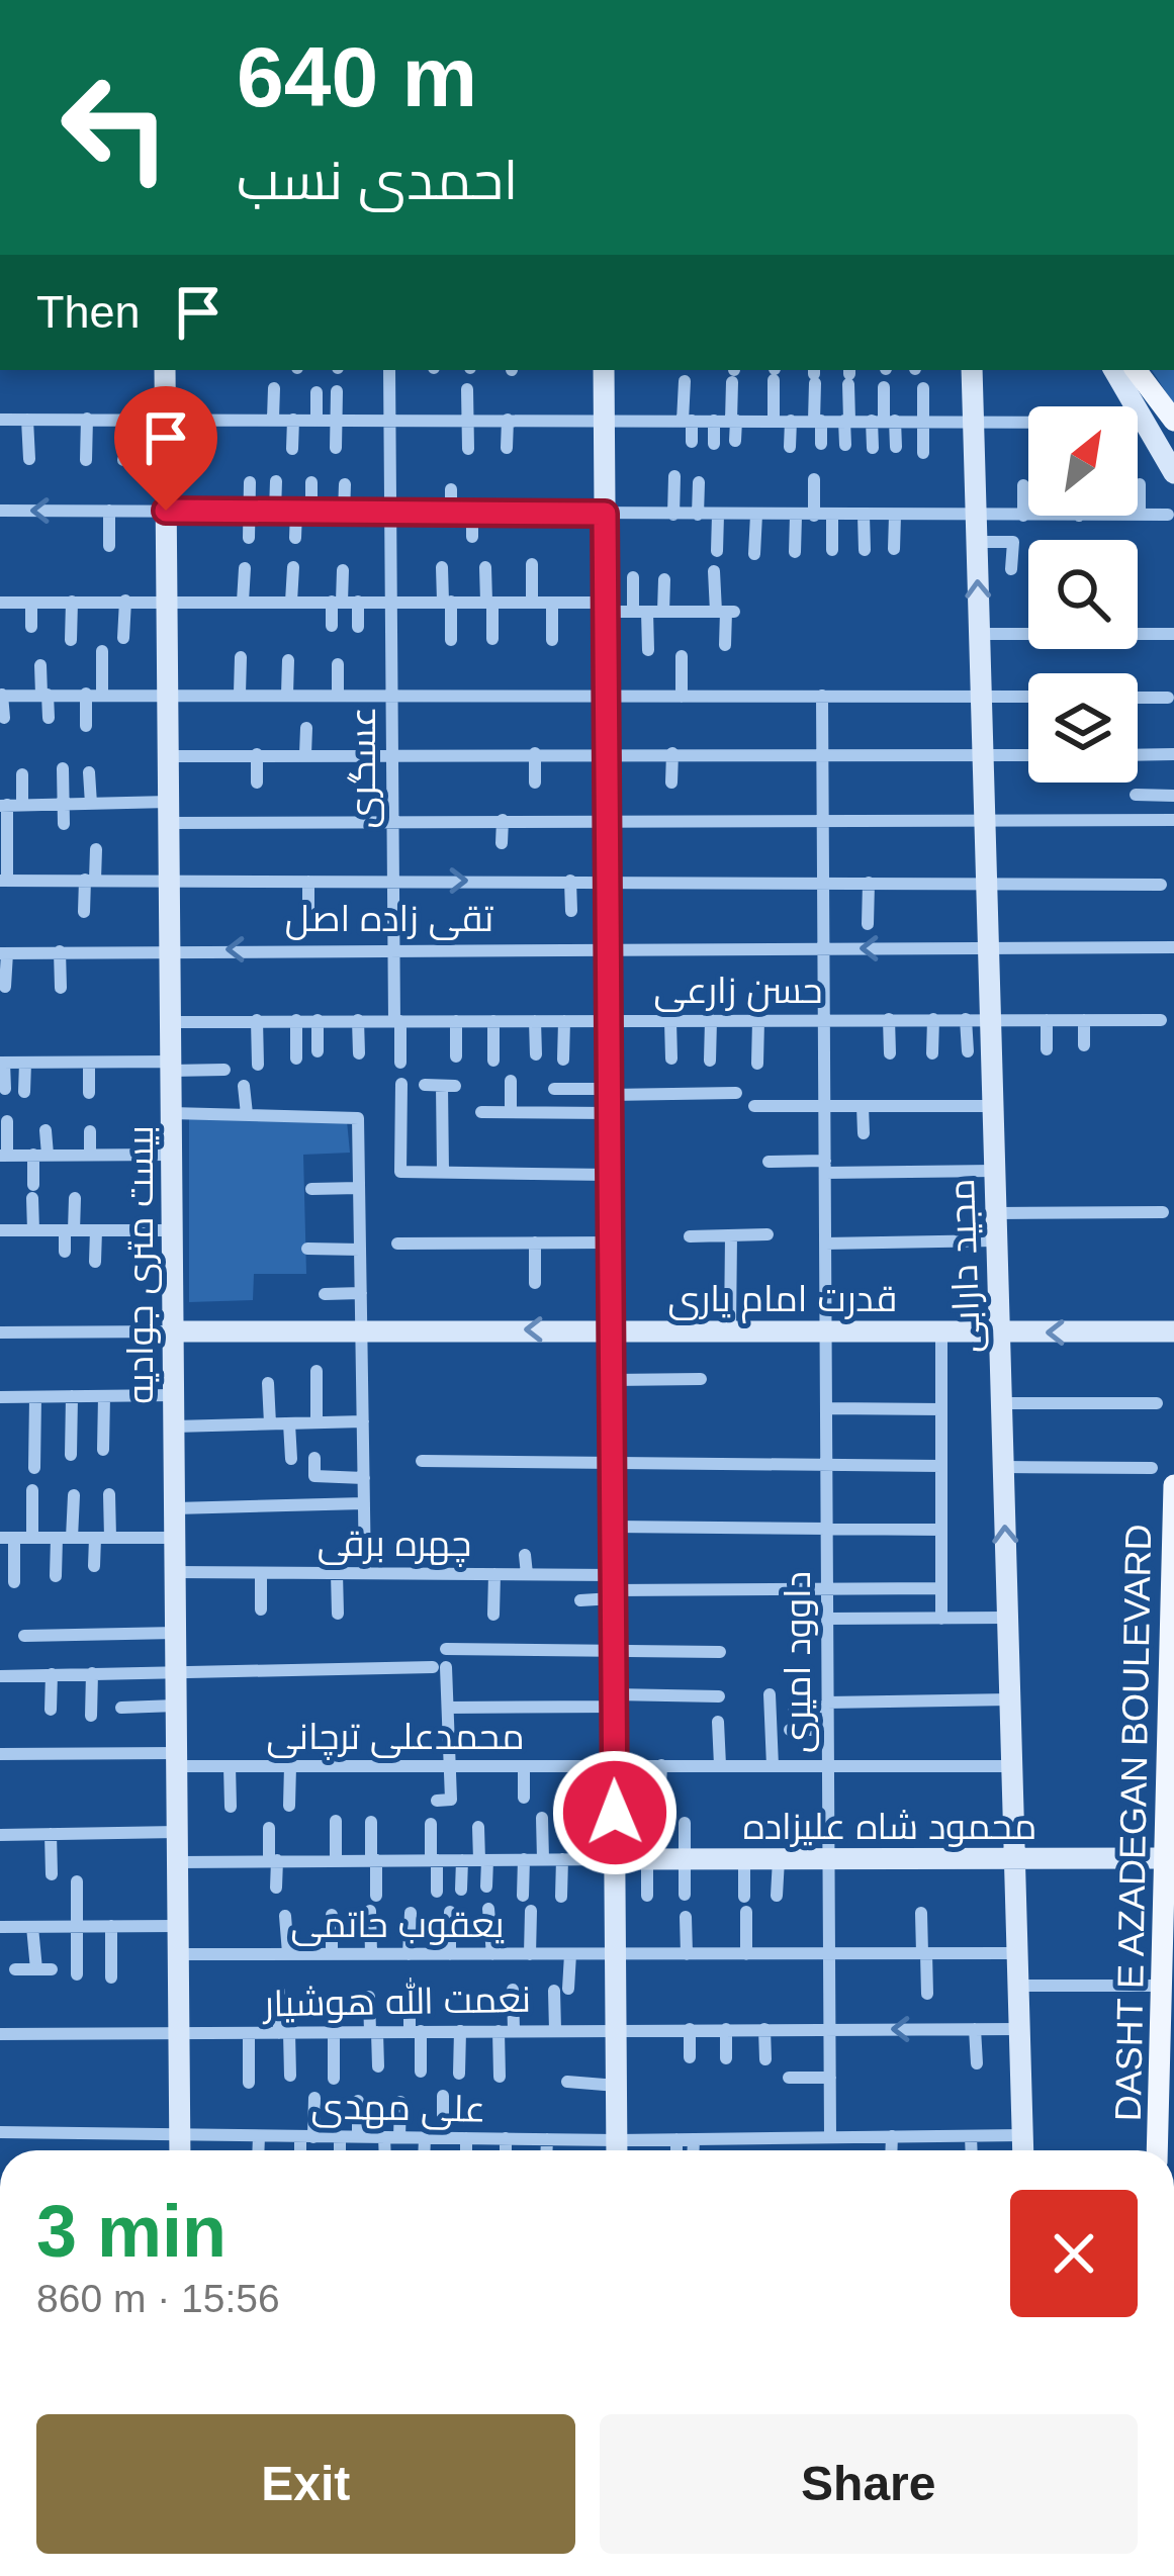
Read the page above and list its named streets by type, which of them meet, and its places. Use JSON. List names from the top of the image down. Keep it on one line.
{"streets":{"main road":["DASHT E AZADEGAN BOULEVARD"],"street":["عسگری","تقی زاده اصل","حسن زارعی","بیست متری جوادیه","مجید دارابی","قدرت امام یاری","چهره برقی","داوود امیری","محمدعلی ترچانی","محمود شاه علیزاده","یعقوب حاتمی","نعمت الله هوشیار","علی مهدی"]},"crossings":[["عسگری","تقی زاده اصل"],["عسگری","حسن زارعی"],["تقی زاده اصل","بیست متری جوادیه"],["تقی زاده اصل","مجید دارابی"],["تقی زاده اصل","داوود امیری"],["حسن زارعی","بیست متری جوادیه"],["حسن زارعی","مجید دارابی"],["حسن زارعی","داوود امیری"],["بیست متری جوادیه","قدرت امام یاری"],["بیست متری جوادیه","چهره برقی"],["بیست متری جوادیه","محمدعلی ترچانی"],["بیست متری جوادیه","یعقوب حاتمی"],["بیست متری جوادیه","نعمت الله هوشیار"],["بیست متری جوادیه","علی مهدی"],["مجید دارابی","قدرت امام یاری"],["مجید دارابی","محمدعلی ترچانی"],["مجید دارابی","محمود شاه علیزاده"],["مجید دارابی","یعقوب حاتمی"],["مجید دارابی","نعمت الله هوشیار"],["مجید دارابی","علی مهدی"],["قدرت امام یاری","داوود امیری"],["داوود امیری","محمدعلی ترچانی"],["داوود امیری","محمود شاه علیزاده"],["داوود امیری","یعقوب حاتمی"],["داوود امیری","نعمت الله هوشیار"],["داوود امیری","علی مهدی"],["DASHT E AZADEGAN BOULEVARD","محمود شاه علیزاده"]],"north":"top right","page":{"turn":["640 m","احمدی نسب"],"then":"Then","heading":["3 min","860 m · 15:56"],"buttons":["Exit","Share"]}}
